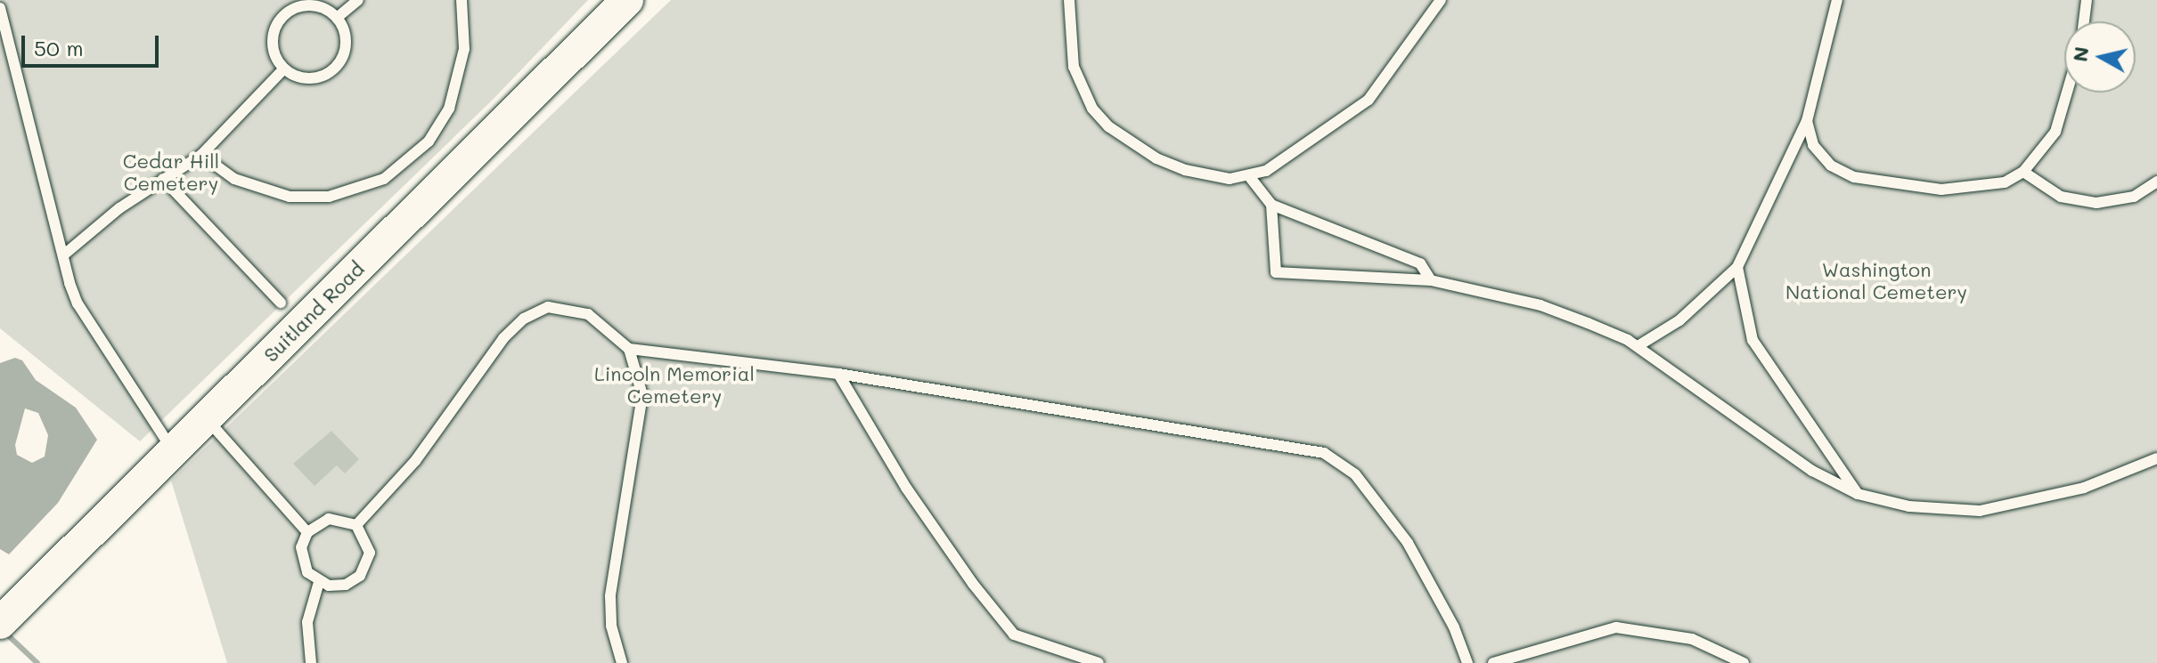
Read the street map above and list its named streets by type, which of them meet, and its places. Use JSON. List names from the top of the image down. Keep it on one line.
{"streets":{"main road":["Suitland Road"]},"parks":["Cedar Hill Cemetery","Washington National Cemetery","Lincoln Memorial Cemetery"],"scale_bar":"50 m","north":"left"}
